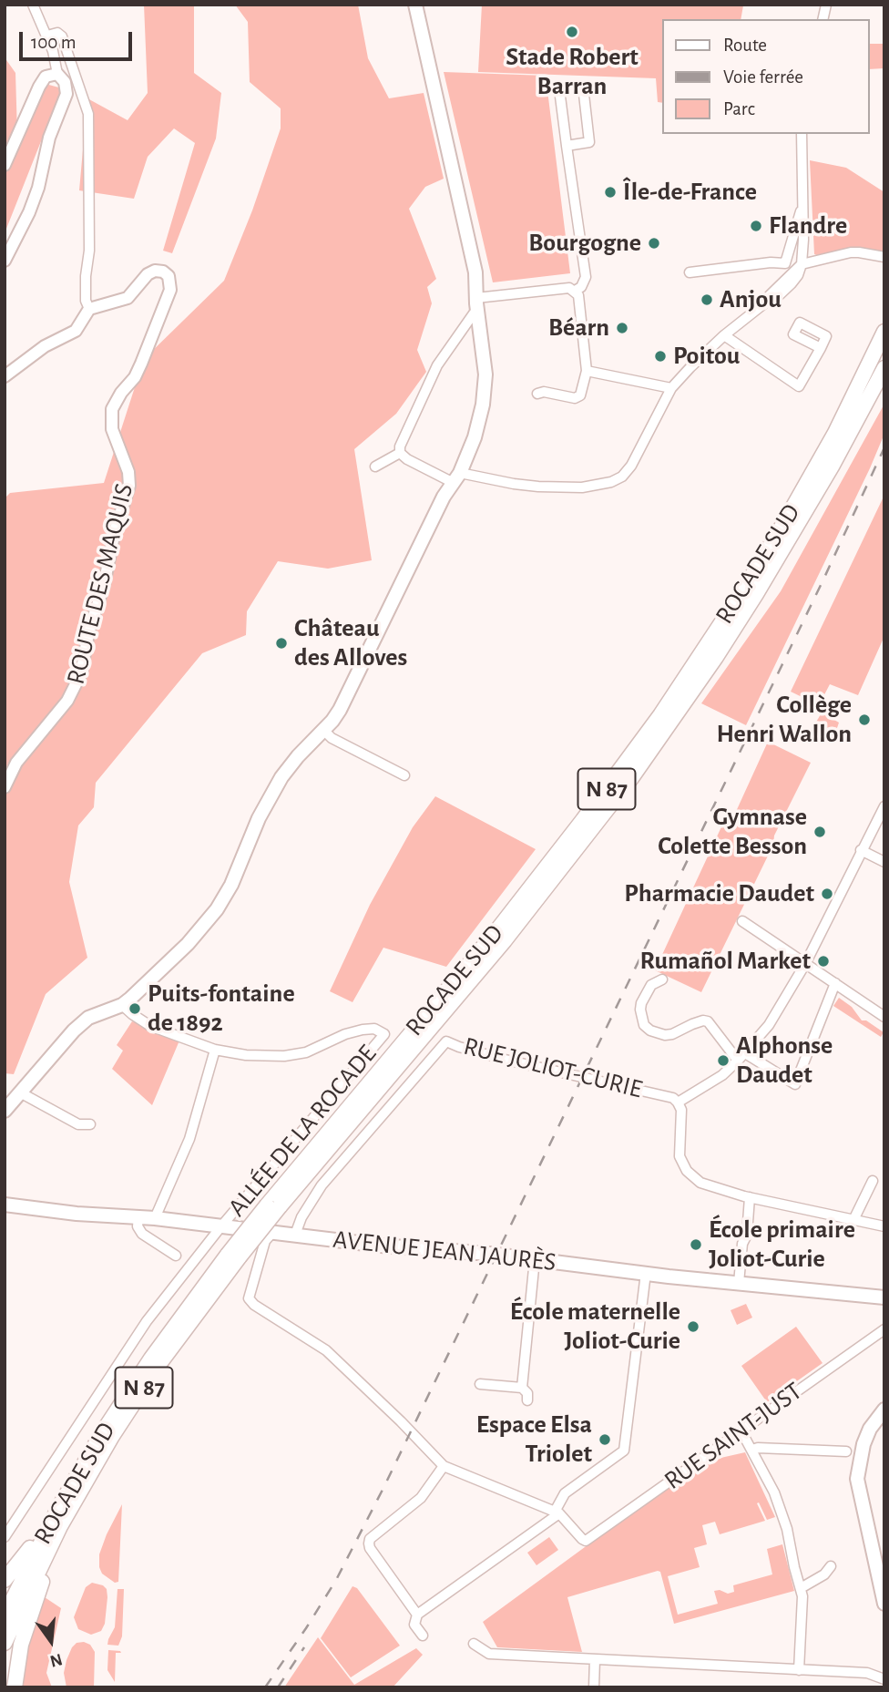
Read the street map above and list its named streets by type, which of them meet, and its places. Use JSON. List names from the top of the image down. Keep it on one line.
{"streets":{"highway":["ROCADE SUD","N 87"],"main road":["AVENUE JEAN JAURÈS"],"street":["ROUTE DES MAQUIS","RUE JOLIOT-CURIE","ALLÉE DE LA ROCADE","RUE SAINT-JUST"]},"crossings":[["RUE JOLIOT-CURIE","AVENUE JEAN JAURÈS"],["ALLÉE DE LA ROCADE","AVENUE JEAN JAURÈS"]],"places":["Stade Robert Barran","Île-de-France","Flandre","Bourgogne","Anjou","Béarn","Poitou","Château des Alloves","Collège Henri Wallon","Gymnase Colette Besson","Pharmacie Daudet","Rumañol Market","Puits-fontaine de 1892","Alphonse Daudet","École primaire Joliot-Curie","École maternelle Joliot-Curie","Espace Elsa Triolet"],"legend":["Route","Voie ferrée","Parc"],"scale_bar":"100 m","north":"bottom"}
